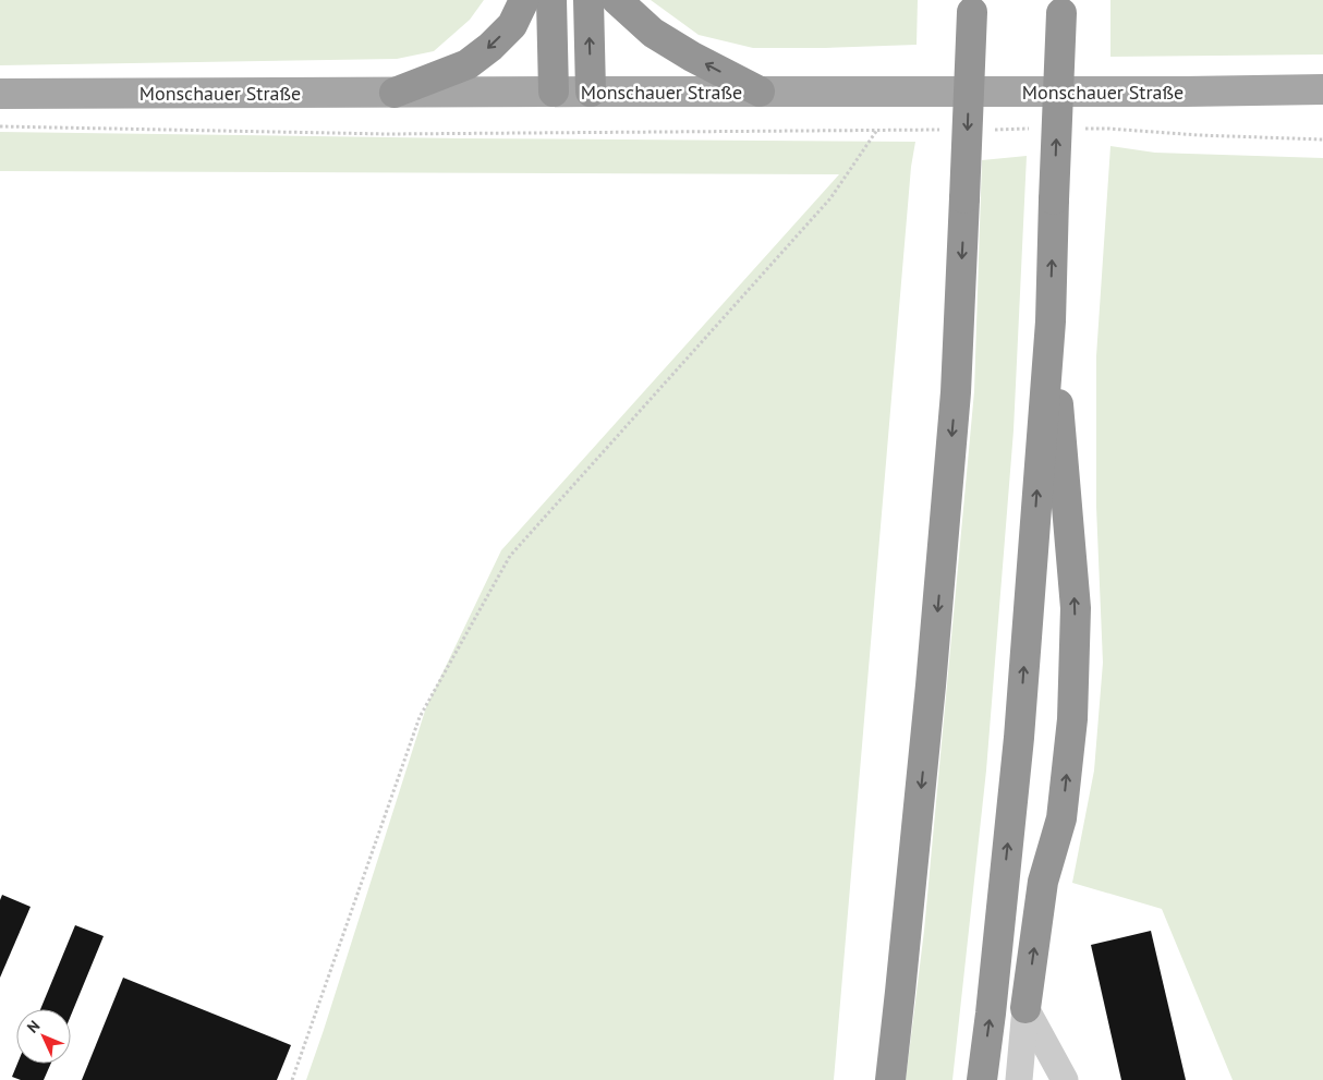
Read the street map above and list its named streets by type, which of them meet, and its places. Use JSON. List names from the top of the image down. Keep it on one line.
{"streets":{"main road":["Monschauer Straße"]},"north":"top left"}
